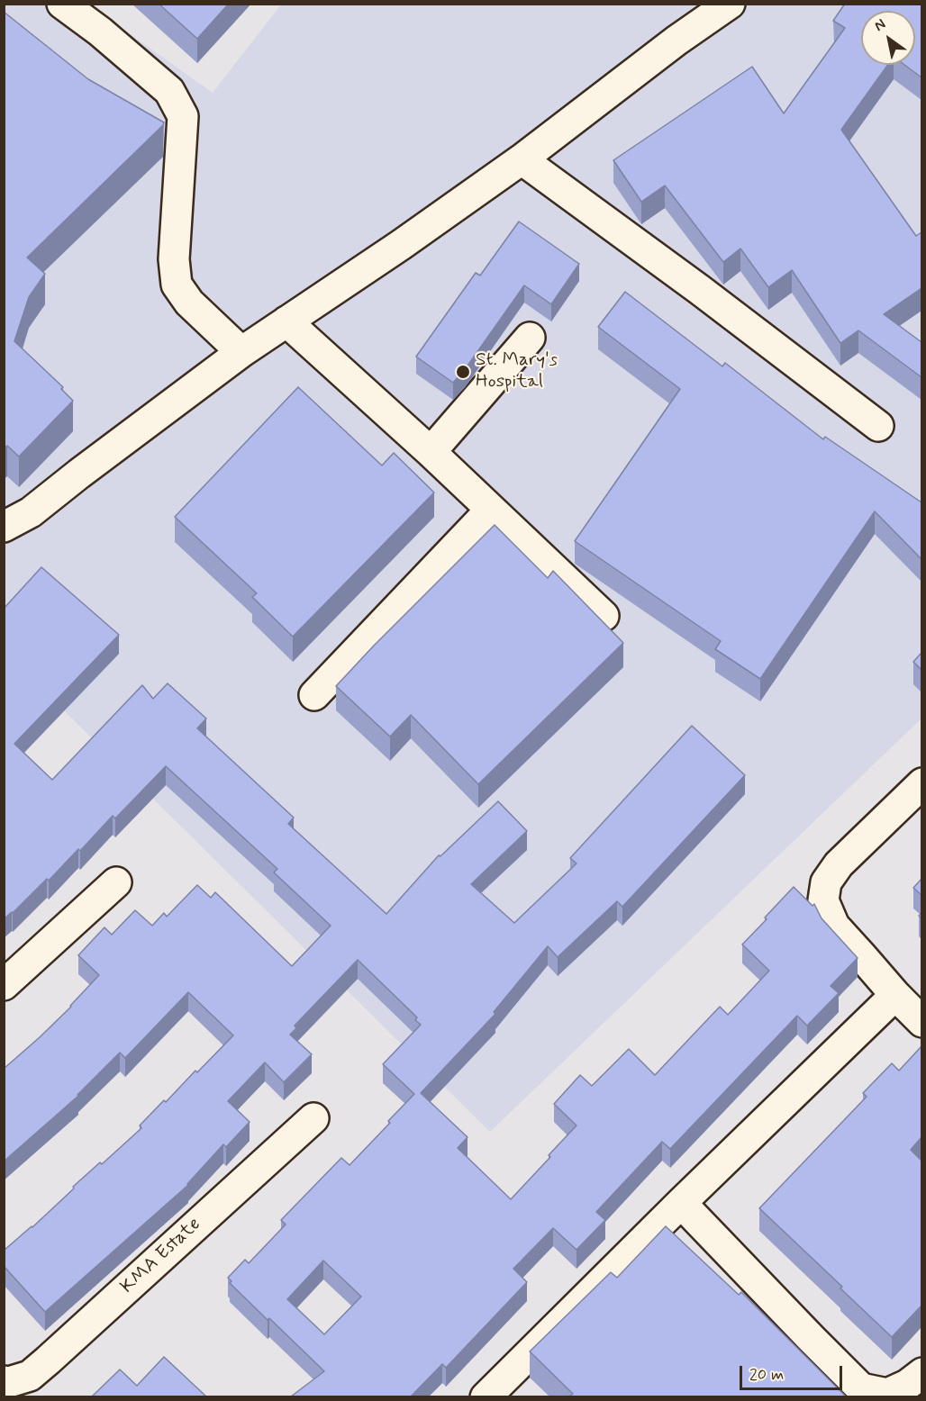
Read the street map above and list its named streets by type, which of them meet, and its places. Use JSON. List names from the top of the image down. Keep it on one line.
{"streets":{"street":["KMA Estate"]},"places":["St. Mary's Hospital"],"scale_bar":"20 m","north":"top left"}
